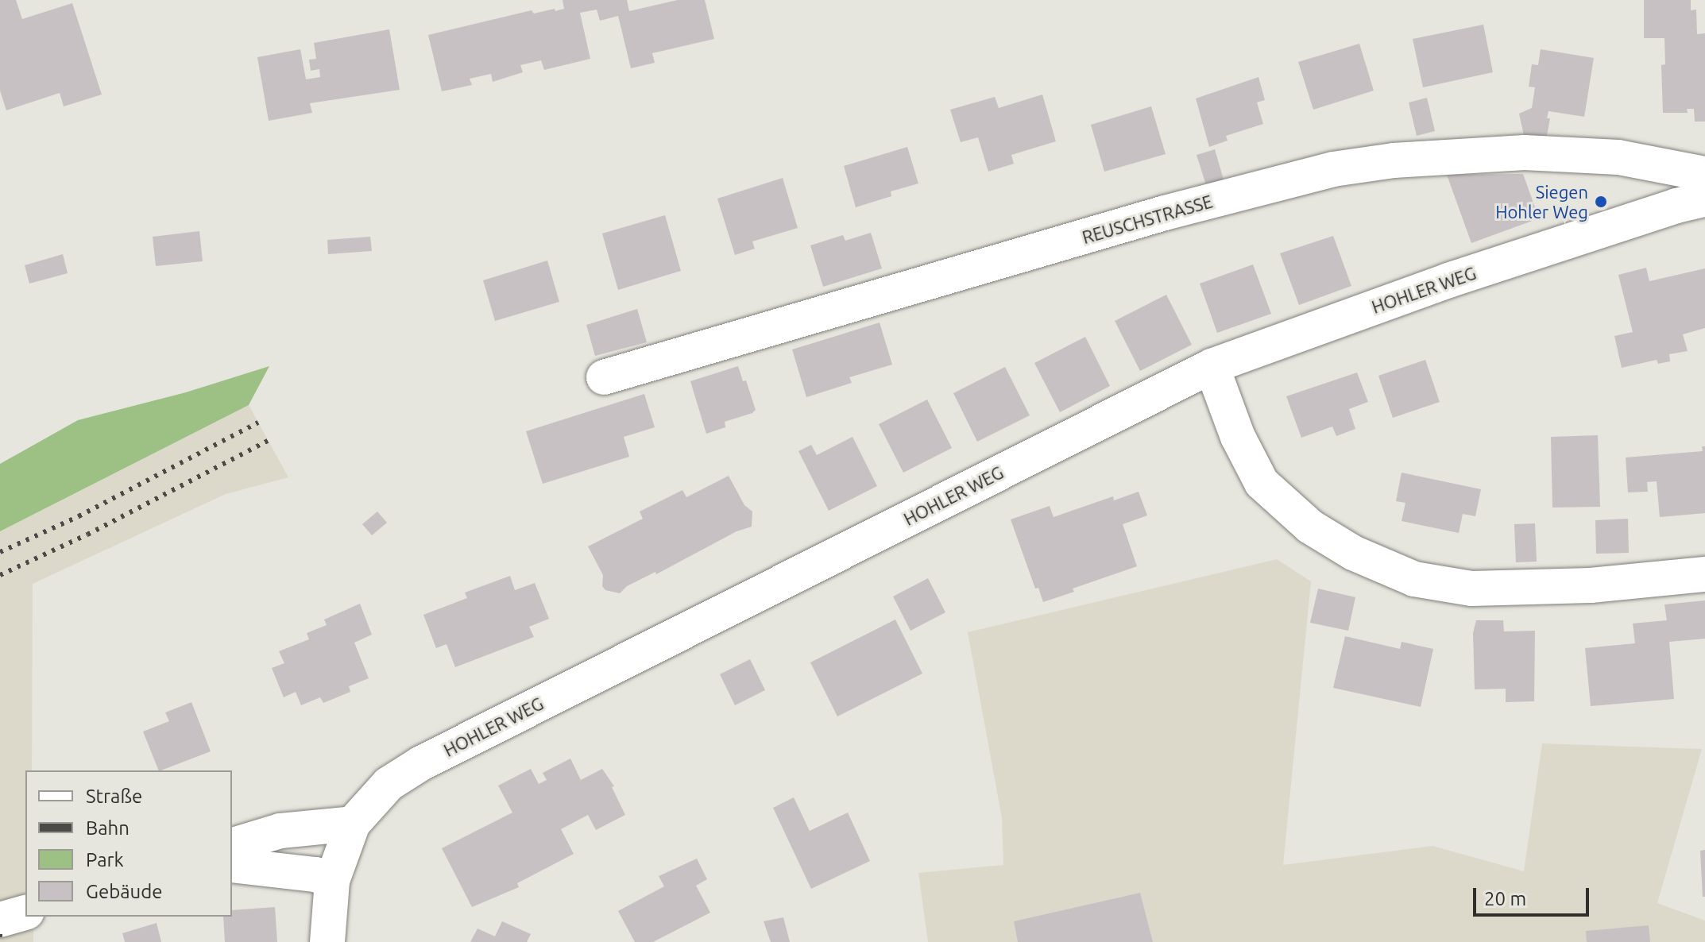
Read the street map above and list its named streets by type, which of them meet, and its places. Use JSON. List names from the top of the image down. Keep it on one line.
{"streets":{"street":["REUSCHSTRASSE","HOHLER WEG"]},"places":["Siegen Hohler Weg"],"legend":["Straße","Bahn","Park","Gebäude"],"scale_bar":"20 m"}
